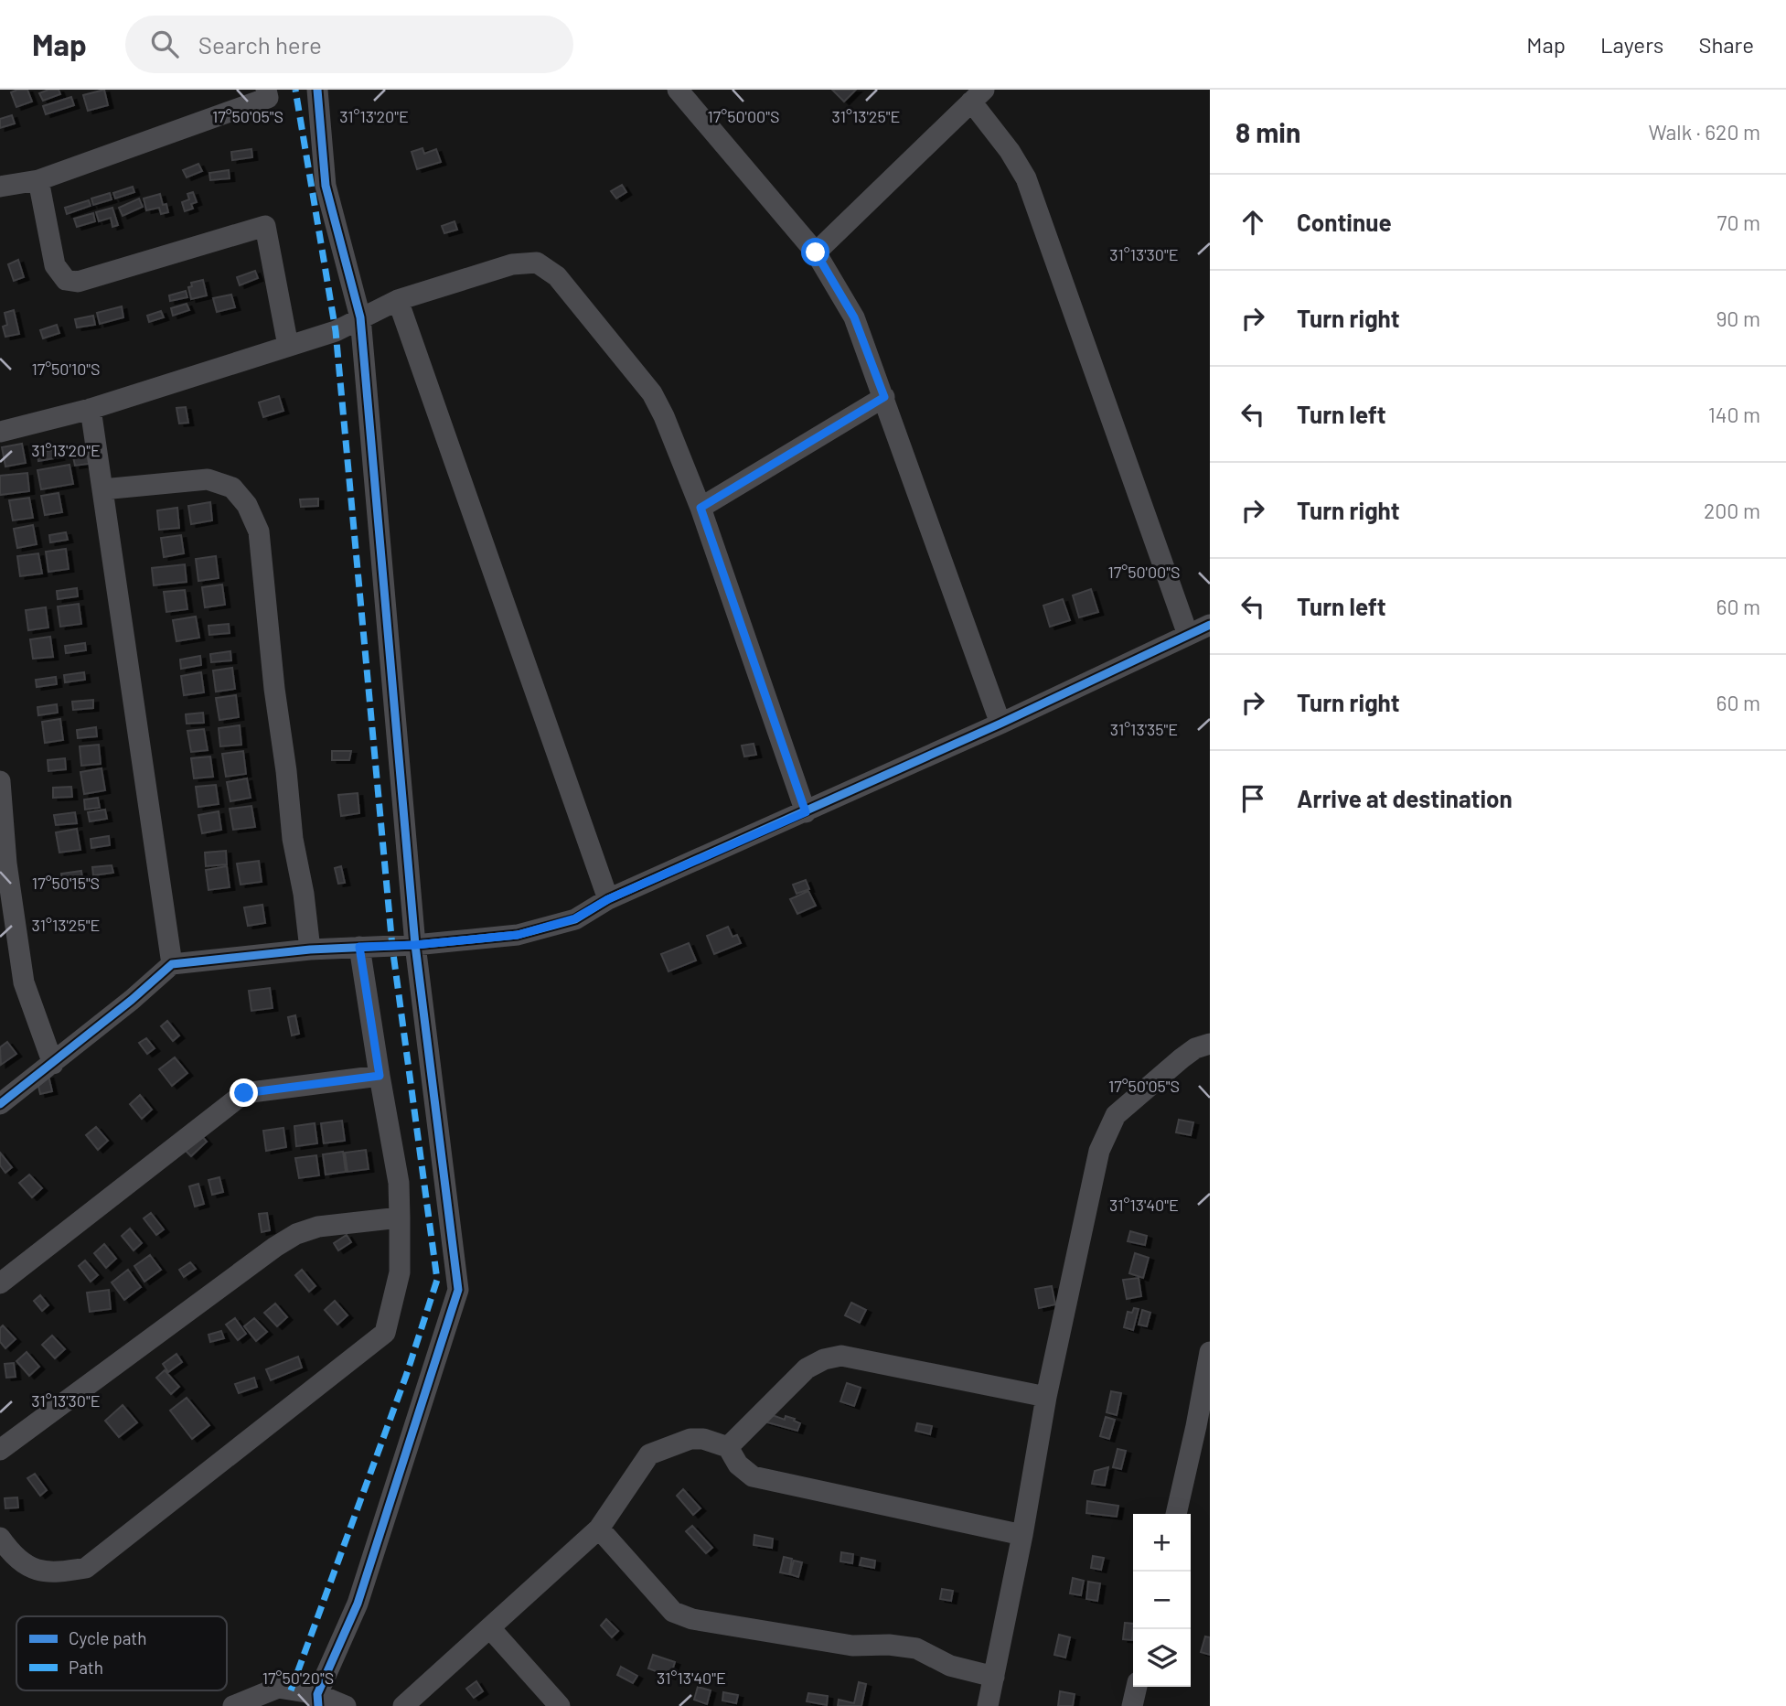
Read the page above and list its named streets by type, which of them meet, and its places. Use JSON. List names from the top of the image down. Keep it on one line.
{"legend":["Cycle path","Path"],"page":{"header":"Map","search":"Search here","nav":["Map","Layers","Share"],"heading":["8 min","Walk · 620 m"],"list":[["Continue","70 m"],["Turn right","90 m"],["Turn left","140 m"],["Turn right","200 m"],["Turn left","60 m"],["Turn right","60 m"],"Arrive at destination"],"map_buttons":["+","−"]},"coordinates":["31°13'20\"E","31°13'25\"E","17°50'05\"S","17°50'00\"S","31°13'30\"E","17°50'10\"S","31°13'35\"E","17°50'15\"S","31°13'40\"E","17°50'20\"S"]}
